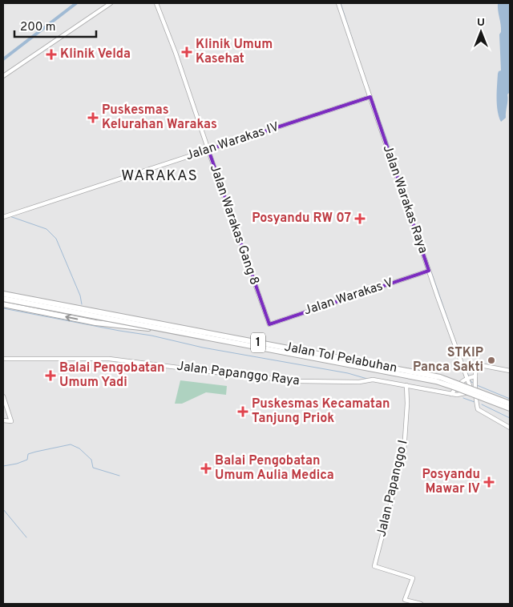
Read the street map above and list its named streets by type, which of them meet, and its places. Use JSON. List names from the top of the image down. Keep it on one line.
{"streets":{"highway":["1","Jalan Tol Pelabuhan"],"street":["Jalan Warakas IV","Jalan Warakas Raya","Jalan Warakas Gang 8","Jalan Warakas V","Jalan Papanggo Raya","Jalan Papanggo I"]},"crossings":[["Jalan Warakas IV","Jalan Warakas Raya"],["Jalan Warakas IV","Jalan Warakas Gang 8"],["Jalan Warakas Raya","Jalan Warakas V"],["Jalan Warakas Raya","Jalan Papanggo Raya"],["Jalan Warakas Gang 8","Jalan Warakas V"],["Jalan Papanggo Raya","Jalan Papanggo I"]],"districts":["WARAKAS"],"places":{"health":["Klinik Umum Kasehat","Klinik Velda","Puskesmas Kelurahan Warakas","Posyandu RW 07","Balai Pengobatan Umum Yadi","Puskesmas Kecamatan Tanjung Priok","Balai Pengobatan Umum Aulia Medica","Posyandu Mawar IV"],"other":["STKIP Panca Sakti"]},"scale_bar":"200 m","north":"top"}
